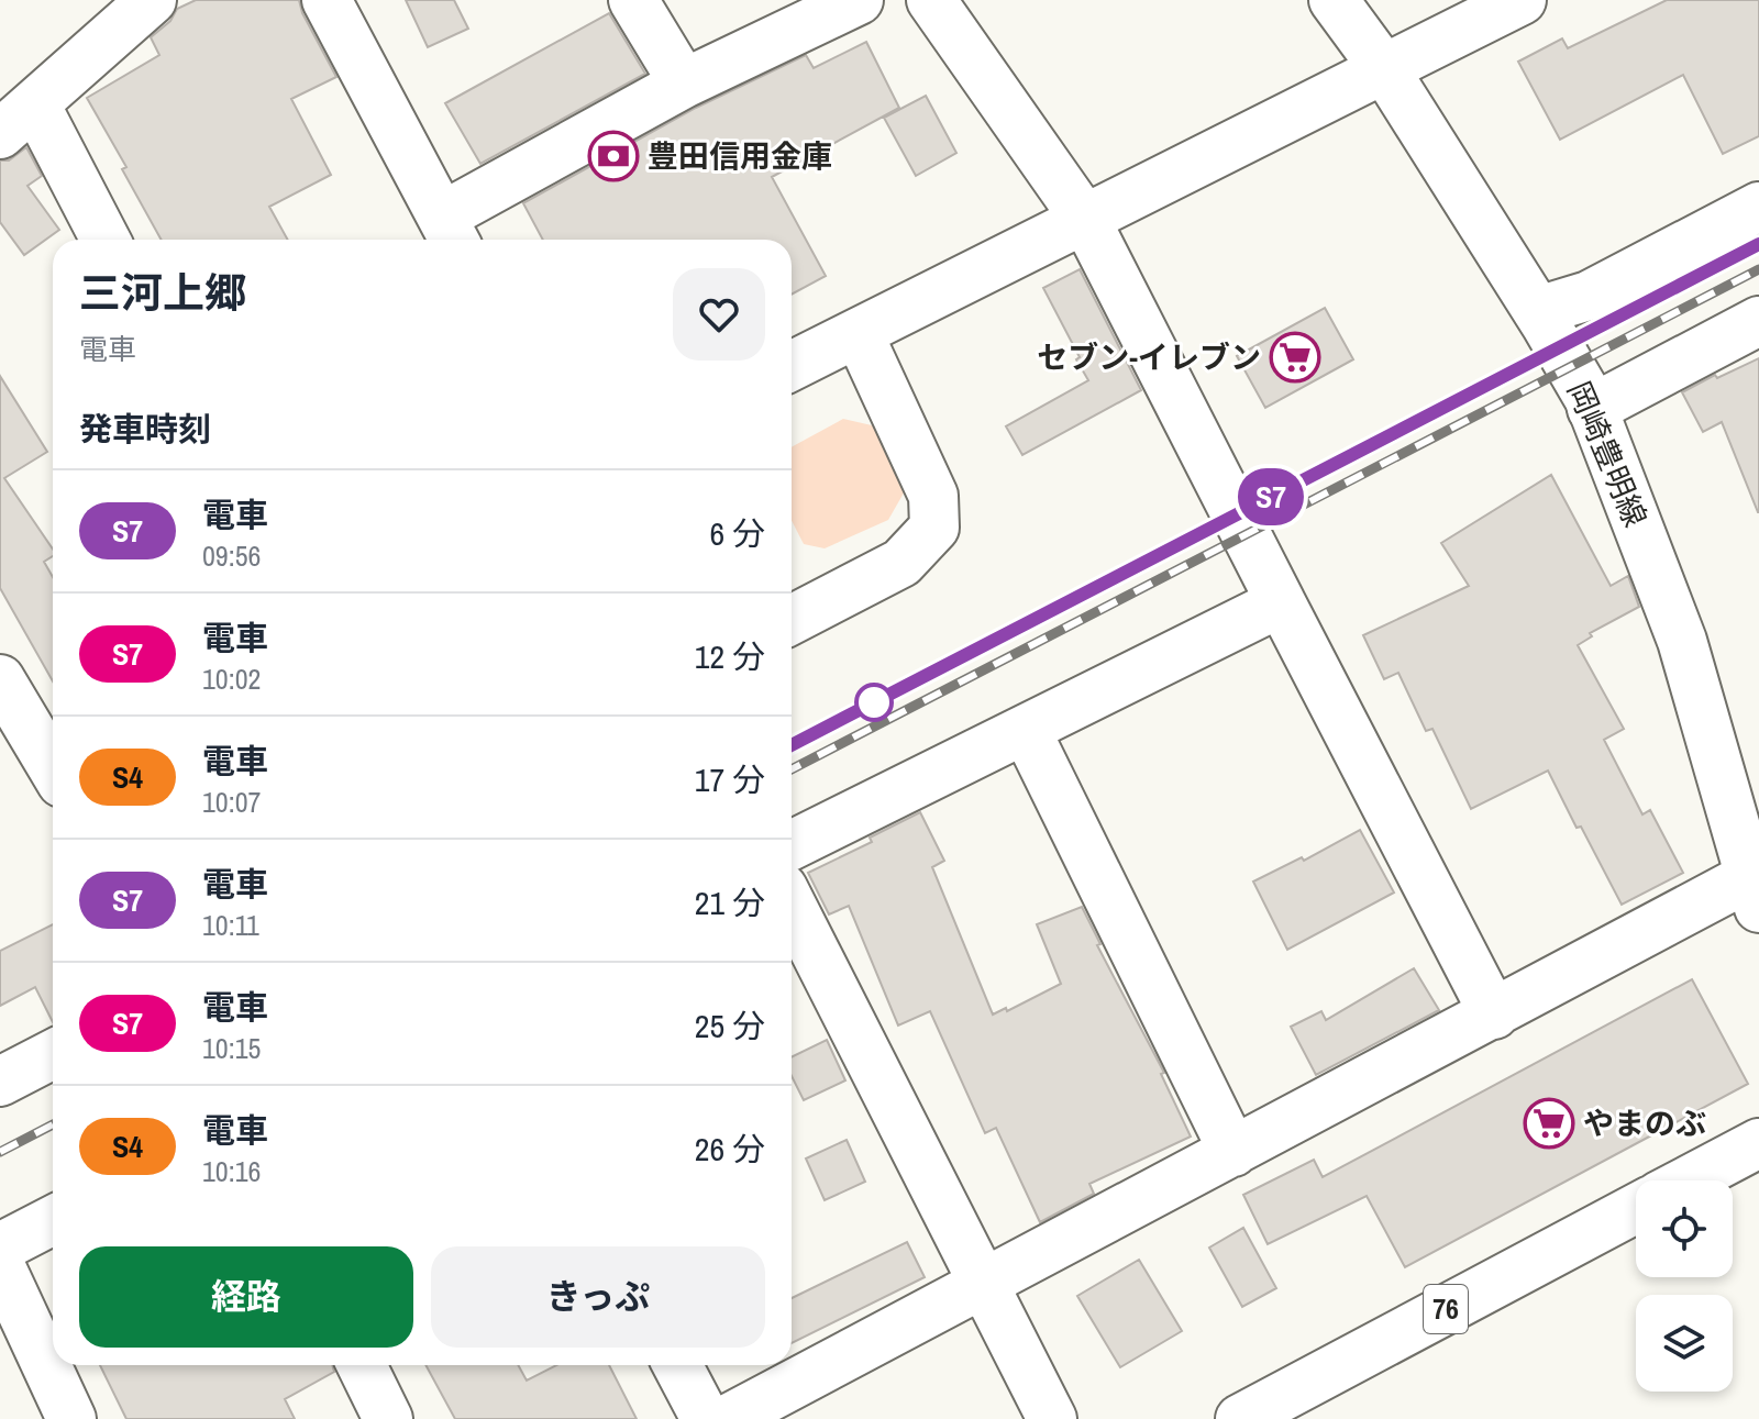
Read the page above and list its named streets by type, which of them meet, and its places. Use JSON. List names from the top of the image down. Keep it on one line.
{"streets":{"street":["岡崎豊明線","76"]},"places":{"bank":["豊田信用金庫"],"supermarket":["セブン-イレブン","やまのぶ"]},"page":{"on_map":"S7","heading":[["三河上郷","電車"],"発車時刻"],"list":[{"mark":"S7","name":"電車","note":"09:56","value":"6 分"},{"mark":"S7","name":"電車","note":"10:02","value":"12 分"},{"mark":"S4","name":"電車","note":"10:07","value":"17 分"},{"mark":"S7","name":"電車","note":"10:11","value":"21 分"},{"mark":"S7","name":"電車","note":"10:15","value":"25 分"},{"mark":"S4","name":"電車","note":"10:16","value":"26 分"}],"buttons":["経路","きっぷ"]}}
